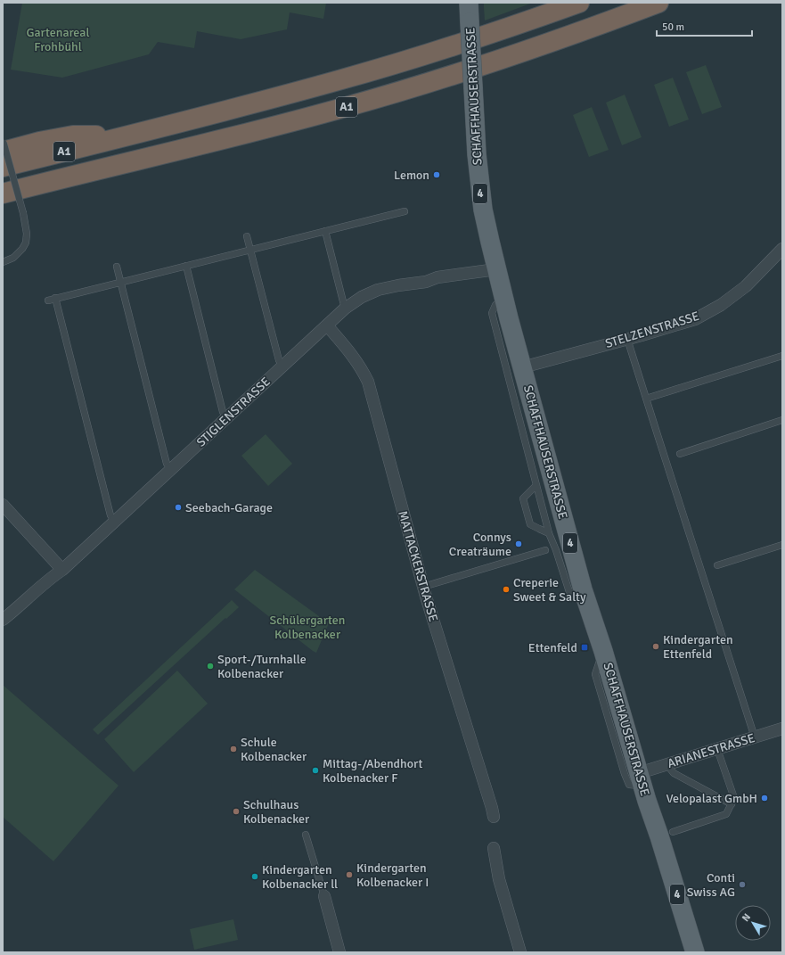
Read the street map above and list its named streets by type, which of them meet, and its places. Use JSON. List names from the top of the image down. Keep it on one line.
{"streets":{"highway":["A1"],"main road":["SCHAFFHAUSERSTRASSE","4"],"street":["STELZENSTRASSE","STIGLENSTRASSE","MATTACKERSTRASSE","ARIANESTRASSE"]},"crossings":[["SCHAFFHAUSERSTRASSE","STELZENSTRASSE"],["SCHAFFHAUSERSTRASSE","STIGLENSTRASSE"],["SCHAFFHAUSERSTRASSE","ARIANESTRASSE"],["STIGLENSTRASSE","MATTACKERSTRASSE"]],"parks":["Gartenareal Frohbühl","Schülergarten Kolbenacker"],"places":{"other":["Lemon","Seebach-Garage","Connys Creaträume","Creperie Sweet & Salty","Kindergarten Ettenfeld","Sport-/Turnhalle Kolbenacker","Schule Kolbenacker","Mittag-/Abendhort Kolbenacker F","Velopalast GmbH","Schulhaus Kolbenacker","Kindergarten Kolbenacker I","Kindergarten Kolbenacker ll","Conti Swiss AG"],"transit":["Ettenfeld"]},"scale_bar":"50 m","north":"top left"}
